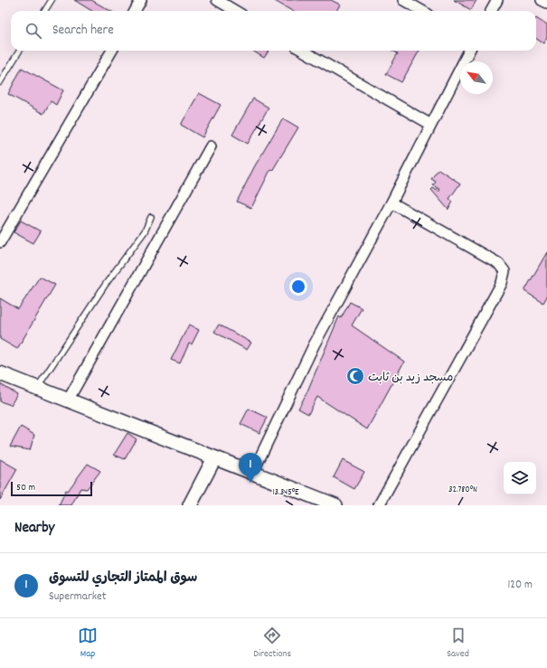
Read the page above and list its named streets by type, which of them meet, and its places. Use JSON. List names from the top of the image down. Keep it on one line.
{"places":{"mosque":["مسجد زيد بن ثابت"]},"scale_bar":"50 m","north":"top left","page":{"search":"Search here","pins":"1","scale":"50 m","heading":"Nearby","list":[{"mark":"1","name":"سوق الممتاز التجاري للتسوق","note":"Supermarket","value":"120 m"}],"nav":["Map","Directions","Saved"]},"coordinates":["32.780°N","13.345°E"]}
